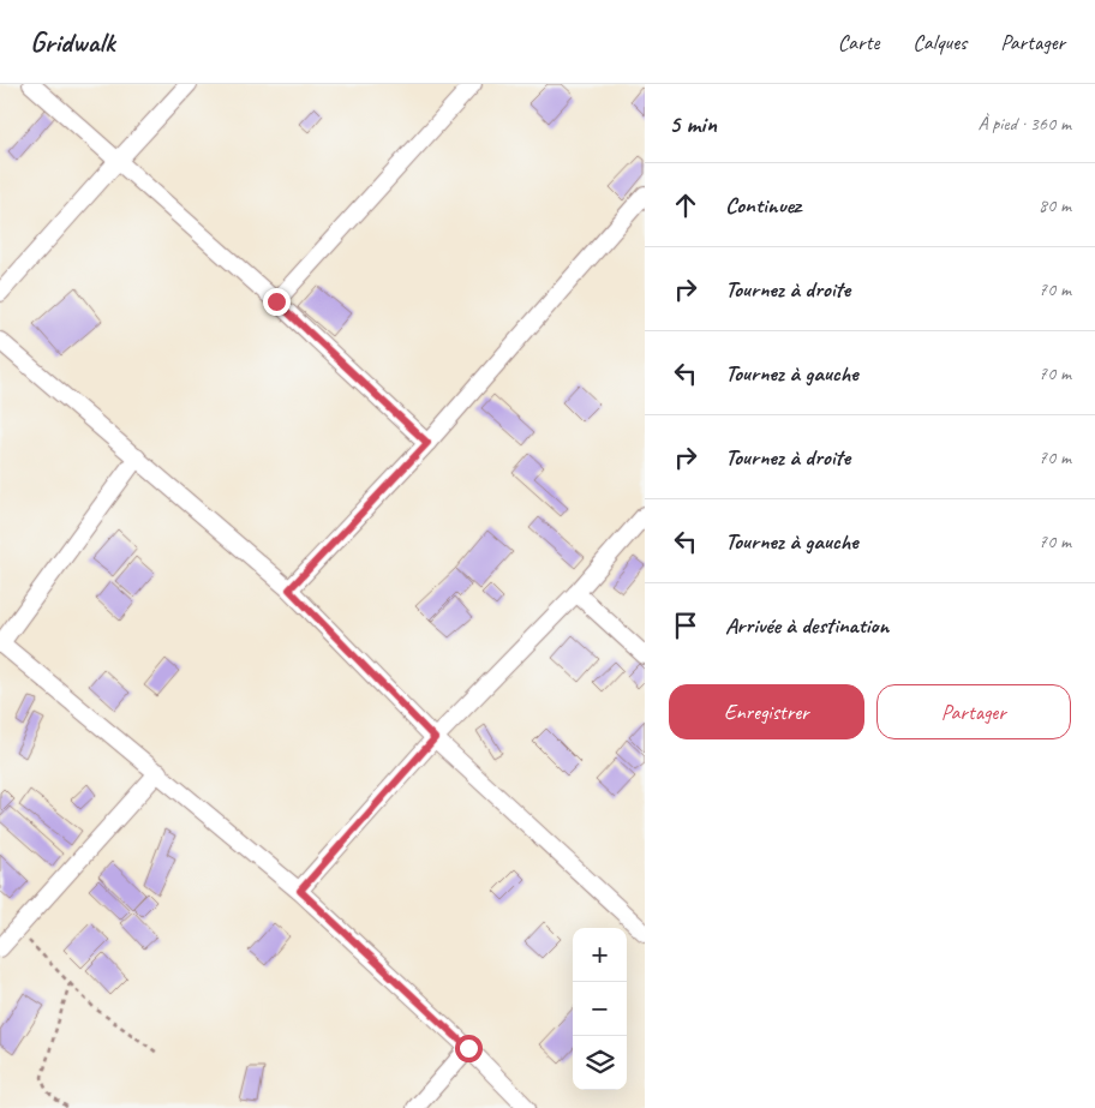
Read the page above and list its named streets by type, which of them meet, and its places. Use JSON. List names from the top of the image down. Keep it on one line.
{"page":{"header":"Gridwalk","nav":["Carte","Calques","Partager"],"heading":["5 min","À pied · 360 m"],"list":[["Continuez","80 m"],["Tournez à droite","70 m"],["Tournez à gauche","70 m"],["Tournez à droite","70 m"],["Tournez à gauche","70 m"],"Arrivée à destination"],"buttons":["Enregistrer","Partager"],"map_buttons":["+","−"]}}
